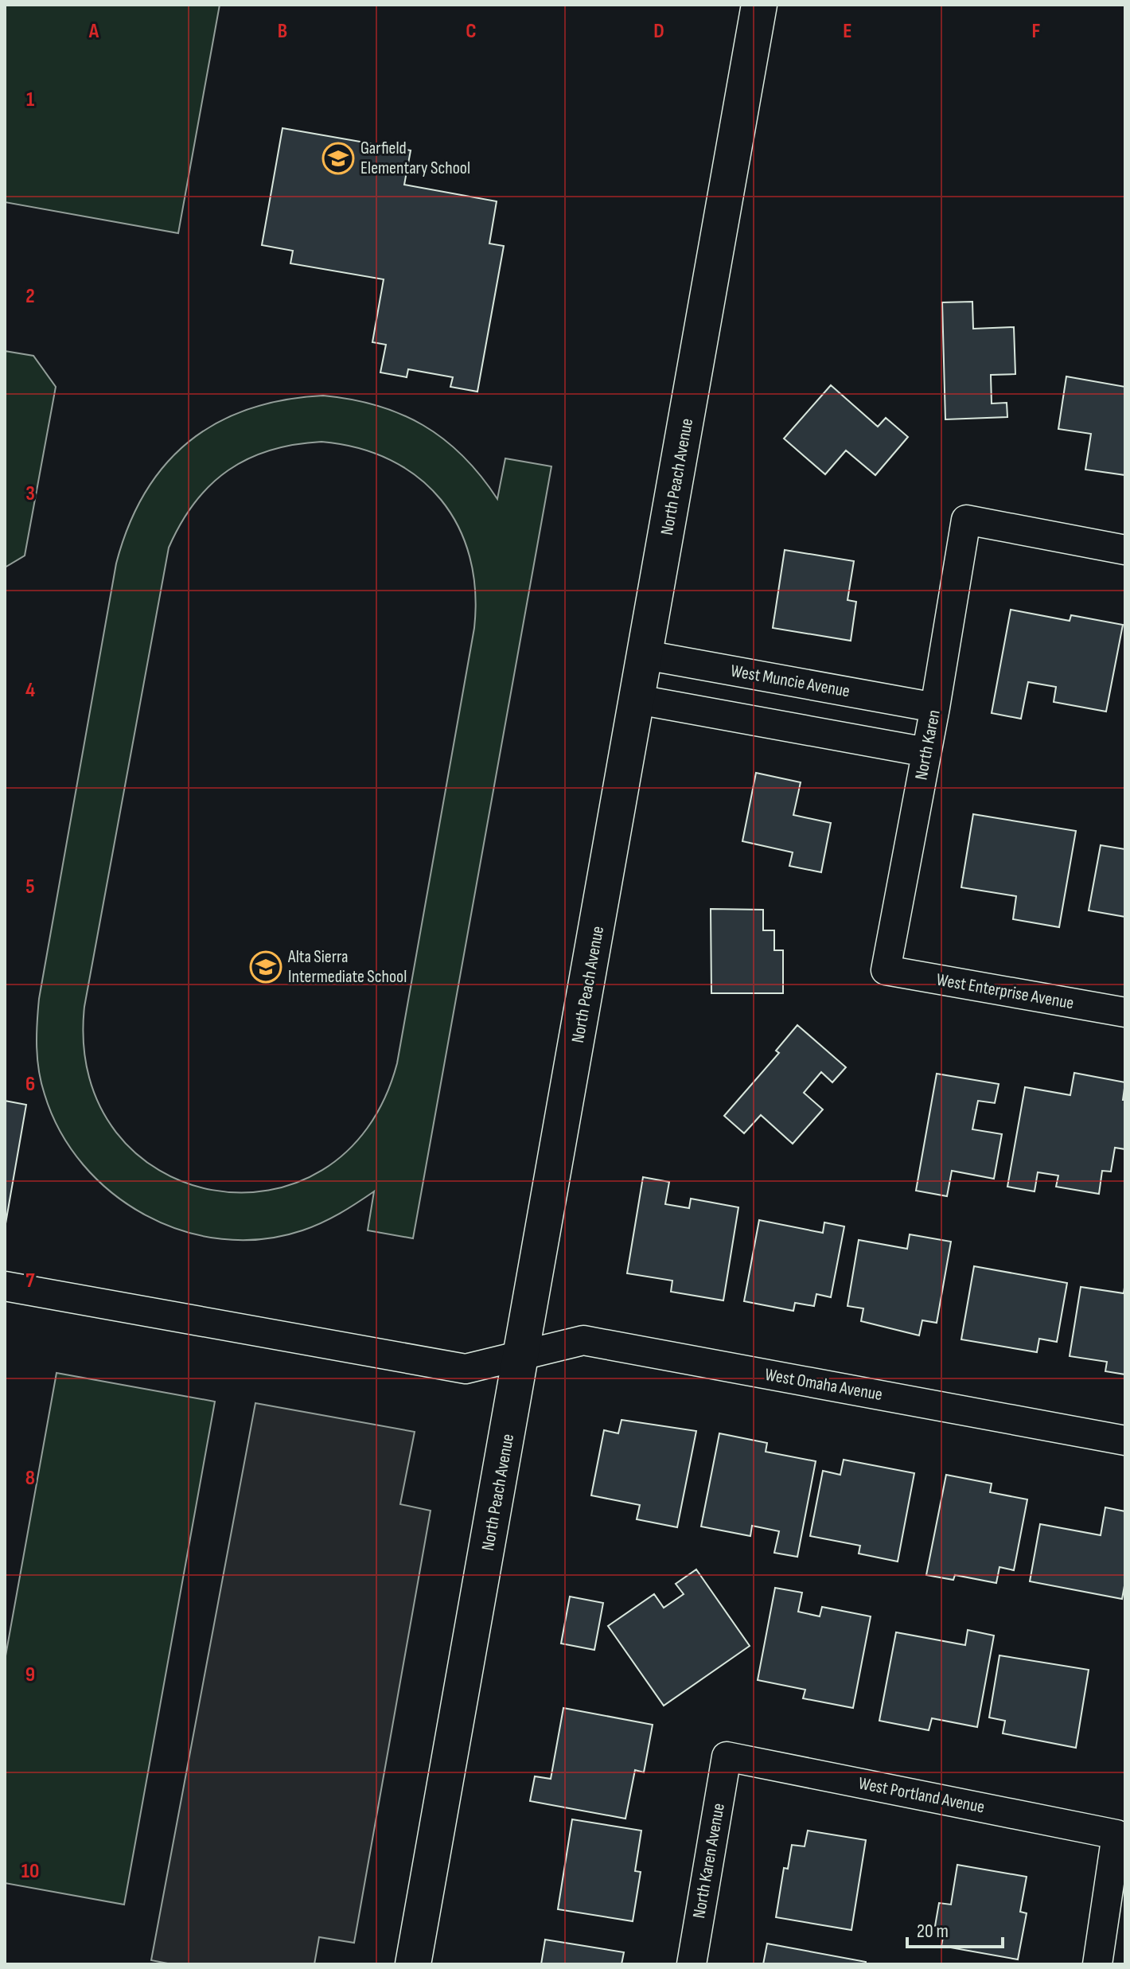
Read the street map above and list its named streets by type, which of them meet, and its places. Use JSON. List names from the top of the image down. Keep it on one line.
{"streets":{"street":["North Peach Avenue","West Muncie Avenue","North Karen","West Enterprise Avenue","West Omaha Avenue","West Portland Avenue","North Karen Avenue"]},"crossings":[["North Peach Avenue","West Muncie Avenue"],["North Peach Avenue","West Omaha Avenue"],["West Muncie Avenue","North Karen"],["North Karen","West Enterprise Avenue"],["West Portland Avenue","North Karen Avenue"]],"places":{"school or university":["Garfield Elementary School","Alta Sierra Intermediate School"]},"scale_bar":"20 m","grid":{"columns":["A","B","C","D","E","F"],"rows":["1","2","3","4","5","6","7","8","9","10"]}}
